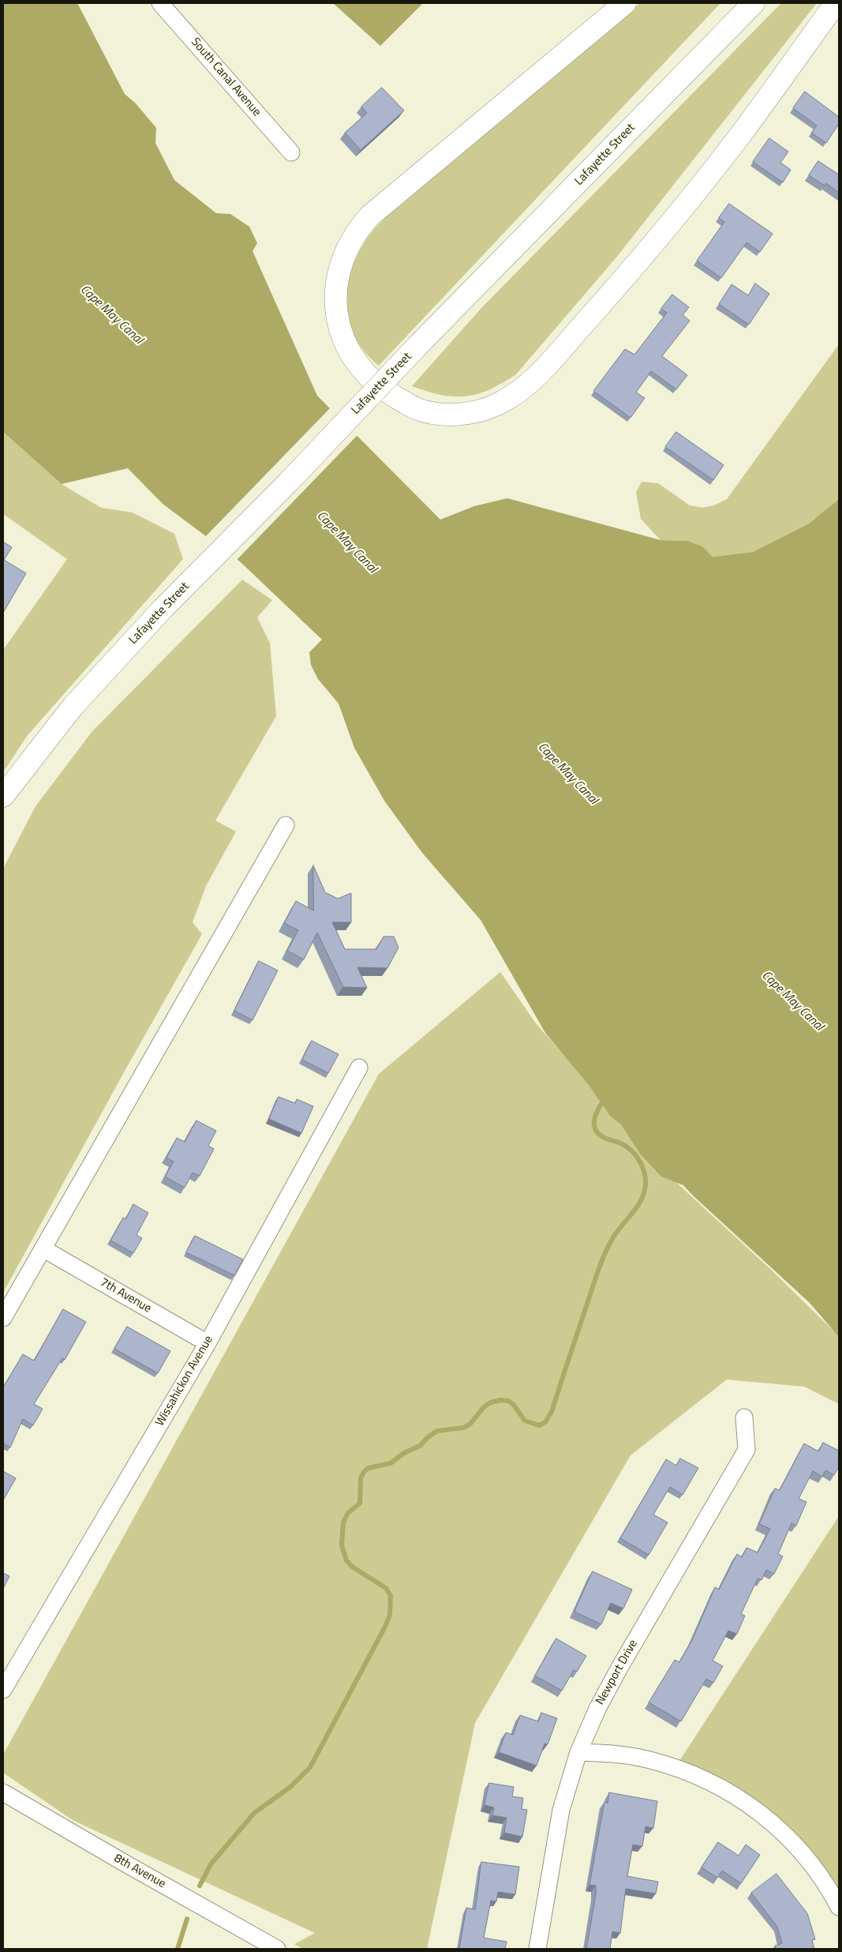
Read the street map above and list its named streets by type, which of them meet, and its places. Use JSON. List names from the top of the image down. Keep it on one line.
{"streets":{"main road":["Lafayette Street"],"street":["South Canal Avenue","7th Avenue","Wissahickon Avenue","Newport Drive","8th Avenue"]},"crossings":[["7th Avenue","Wissahickon Avenue"]],"water":["Cape May Canal"]}
